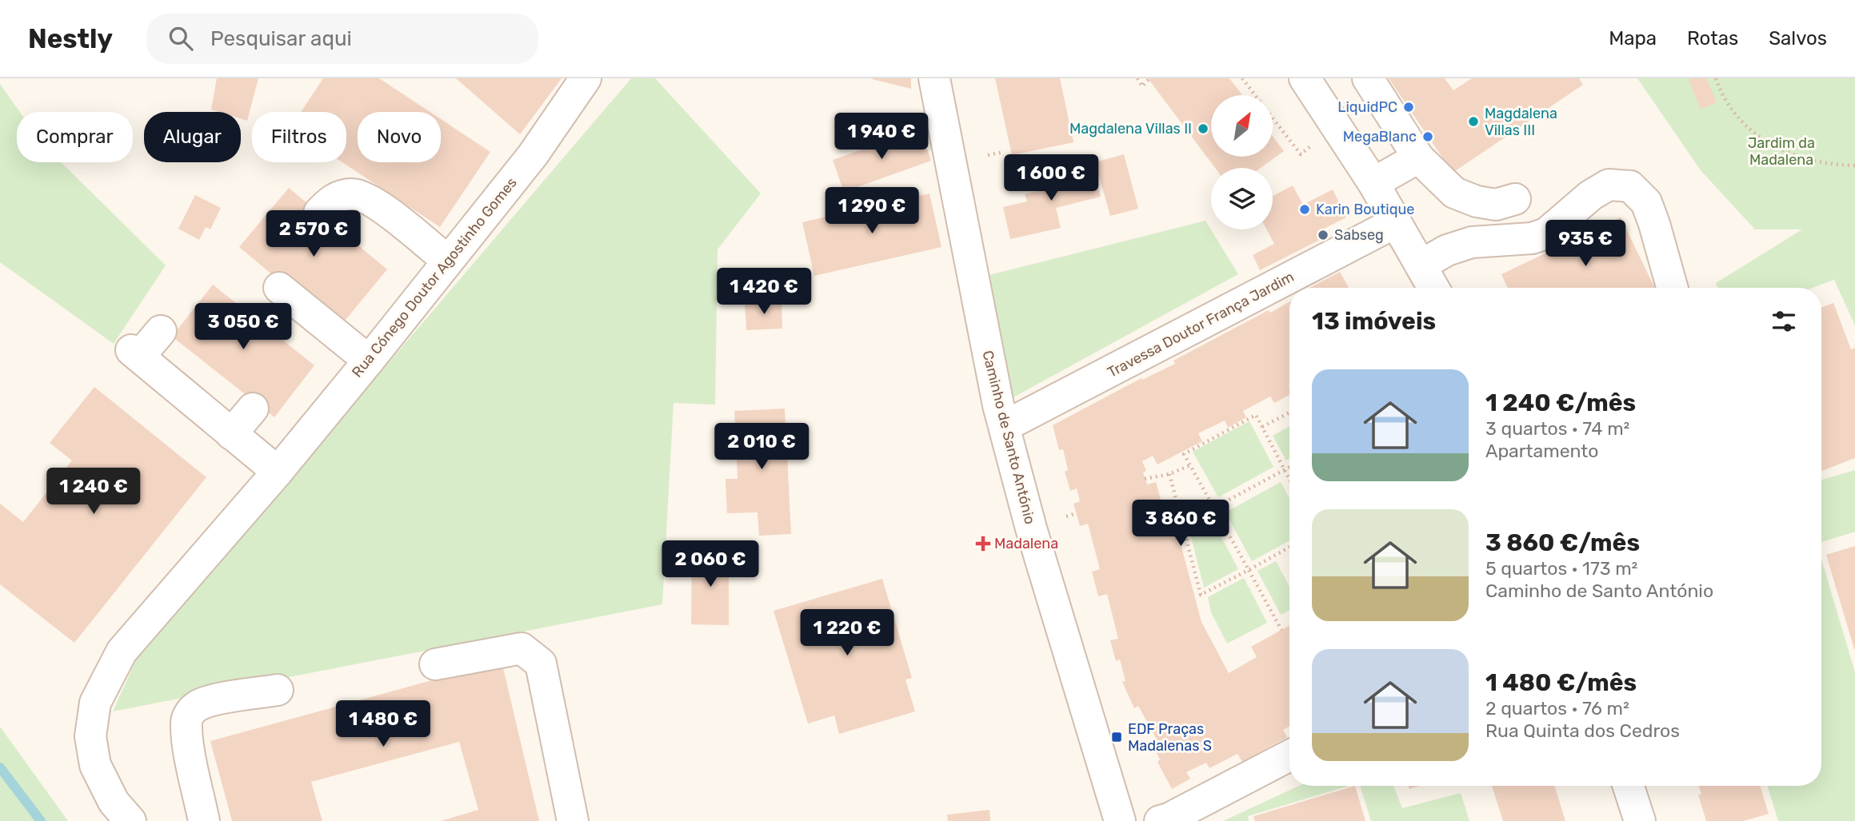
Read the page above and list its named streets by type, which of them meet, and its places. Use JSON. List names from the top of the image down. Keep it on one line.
{"streets":{"street":["Rua Cónego Doutor Agostinho Gomes","Travessa Doutor França Jardim","Caminho de Santo António"]},"crossings":[["Travessa Doutor França Jardim","Caminho de Santo António"]],"parks":["Jardim da Madalena"],"places":{"other":["LiquidPC","Magdalena Villas III","Magdalena Villas II","MegaBlanc","Karin Boutique","Sabseg"],"health":["Madalena"],"transit":["EDF Praças Madalenas S"]},"north":"top right","page":{"header":"Nestly","search":"Pesquisar aqui","nav":["Mapa","Rotas","Salvos"],"chip":["Comprar","Alugar","Filtros","Novo"],"price":["1 940 €","1 600 €","1 290 €","2 570 €","935 €","1 420 €","3 050 €","2 010 €","1 240 €","3 860 €","2 060 €","1 220 €","1 480 €"],"heading":"13 imóveis","list":[{"name":"1 240 €/mês","note":"3 quartos · 74 m² · Apartamento"},{"name":"3 860 €/mês","note":"5 quartos · 173 m² · Caminho de Santo António"},{"name":"1 480 €/mês","note":"2 quartos · 76 m² · Rua Quinta dos Cedros"}]}}
